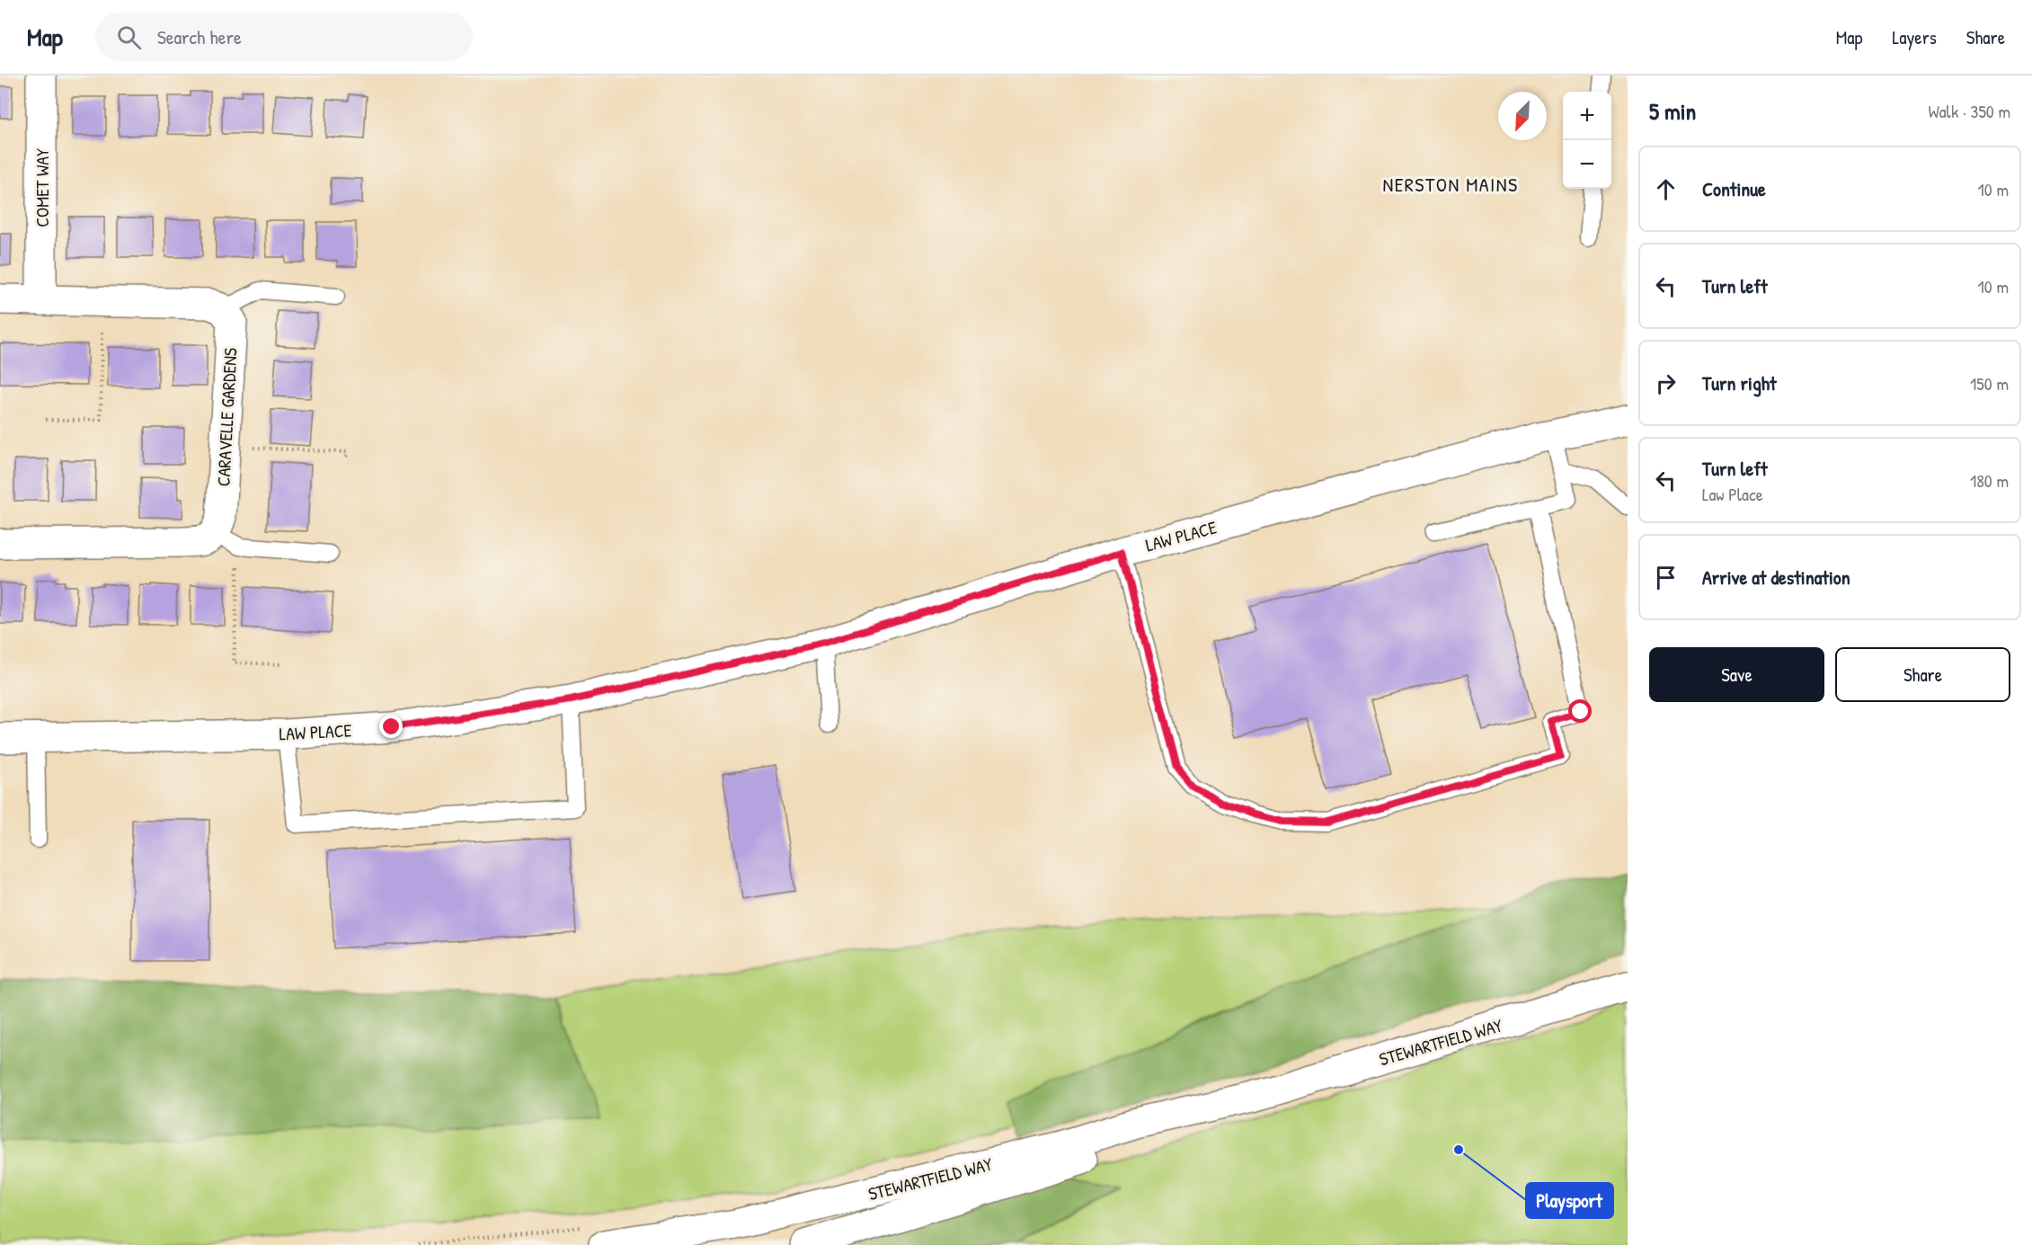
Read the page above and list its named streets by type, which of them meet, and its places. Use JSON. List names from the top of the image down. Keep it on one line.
{"streets":{"street":["COMET WAY","CARAVELLE GARDENS","LAW PLACE","STEWARTFIELD WAY"]},"districts":["NERSTON MAINS"],"places":["Playsport"],"north":"bottom left","page":{"header":"Map","search":"Search here","nav":["Map","Layers","Share"],"heading":["5 min","Walk · 350 m"],"map_buttons":["+","−"],"list":[["Continue","10 m"],["Turn left","10 m"],["Turn right","150 m"],["Turn left","Law Place","180 m"],"Arrive at destination"],"buttons":["Save","Share"]}}
